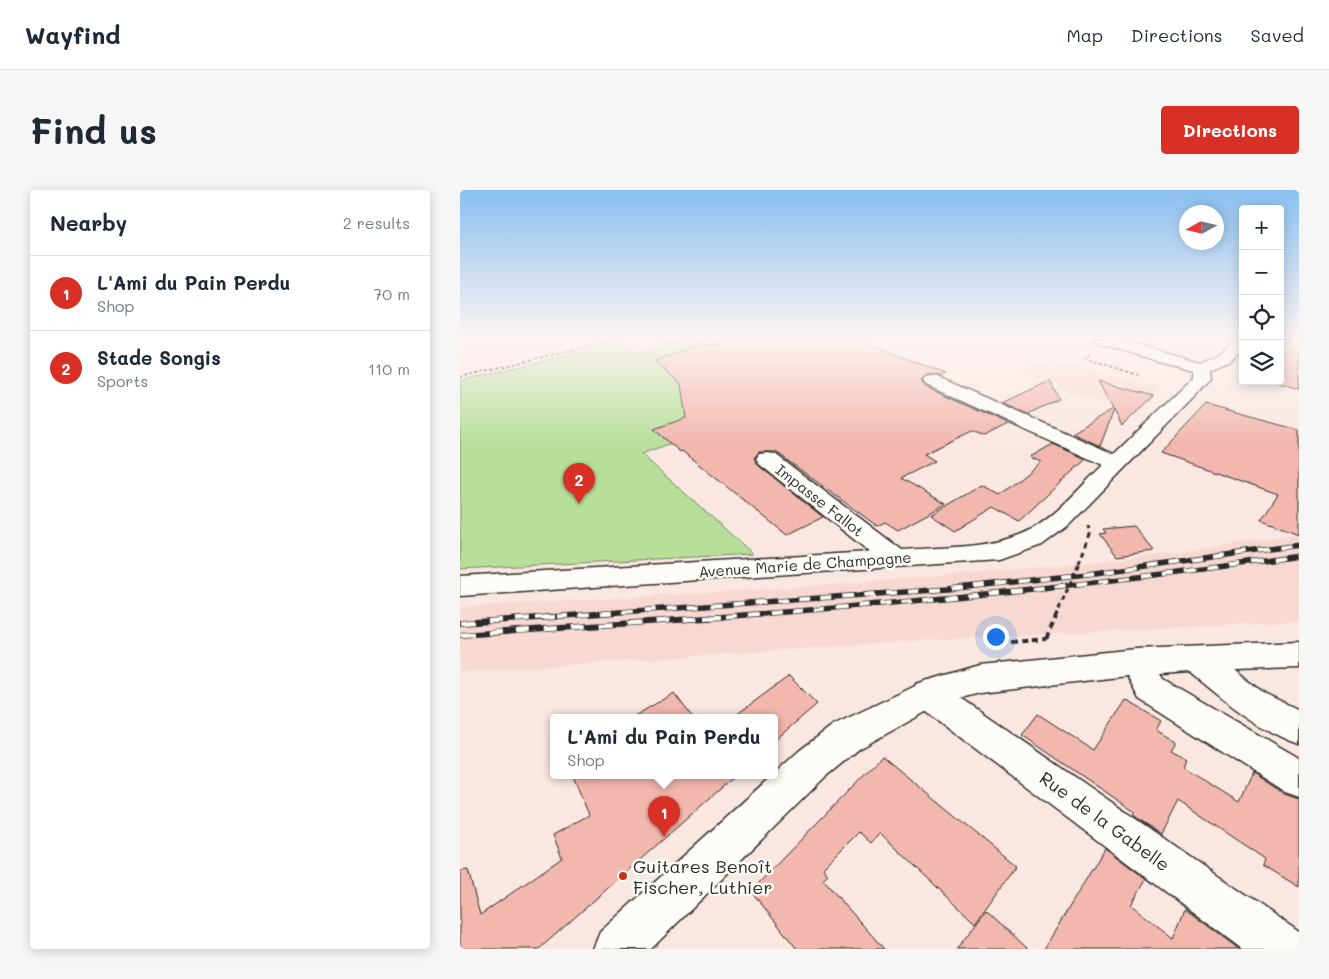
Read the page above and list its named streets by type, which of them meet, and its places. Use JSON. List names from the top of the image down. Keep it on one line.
{"streets":{"street":["Impasse Fallot","Avenue Marie de Champagne","Rue de la Gabelle"]},"crossings":[["Impasse Fallot","Avenue Marie de Champagne"]],"places":["Guitares Benoît Fischer, Luthier"],"north":"left","page":{"header":"Wayfind","nav":["Map","Directions","Saved"],"buttons":"Directions","title":"Find us","heading":["Nearby","2 results"],"map_buttons":["+","−"],"list":[{"mark":"1","name":"L'Ami du Pain Perdu","note":"Shop","value":"70 m"},{"mark":"2","name":"Stade Songis","note":"Sports","value":"110 m"}],"pins":["2","1"],"popup":["L'Ami du Pain Perdu","Shop"]}}
